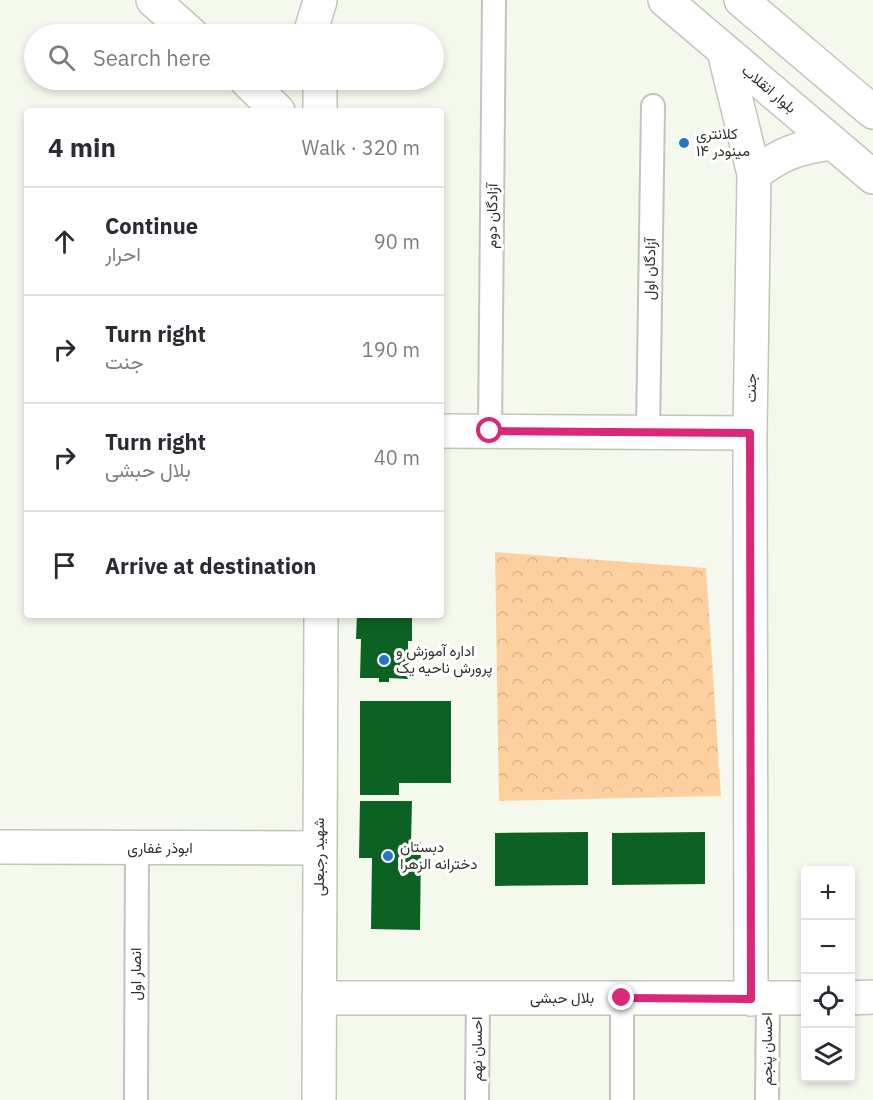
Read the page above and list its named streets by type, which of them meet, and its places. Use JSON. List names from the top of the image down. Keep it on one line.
{"streets":{"street":["بلوار انقلاب","آزادگان دوم","آزادگان اول","جنت","ابوذر غفاری","شهید رجبعلی","انصار اول","بلال حبشی","احسان نهم","احسان پنجم"]},"crossings":[["بلوار انقلاب","جنت"],["جنت","بلال حبشی"],["جنت","احسان پنجم"],["ابوذر غفاری","شهید رجبعلی"],["ابوذر غفاری","انصار اول"],["شهید رجبعلی","بلال حبشی"],["بلال حبشی","احسان نهم"],["بلال حبشی","احسان پنجم"]],"places":["کلانتری ۱۴ مینودر","اداره آموزش و پرورش ناحیه یک","دبستان دخترانه الزهرا"],"page":{"search":"Search here","heading":["4 min","Walk · 320 m"],"list":[["Continue","احرار","90 m"],["Turn right","جنت","190 m"],["Turn right","بلال حبشی","40 m"],"Arrive at destination"],"map_buttons":["+","−"]}}
